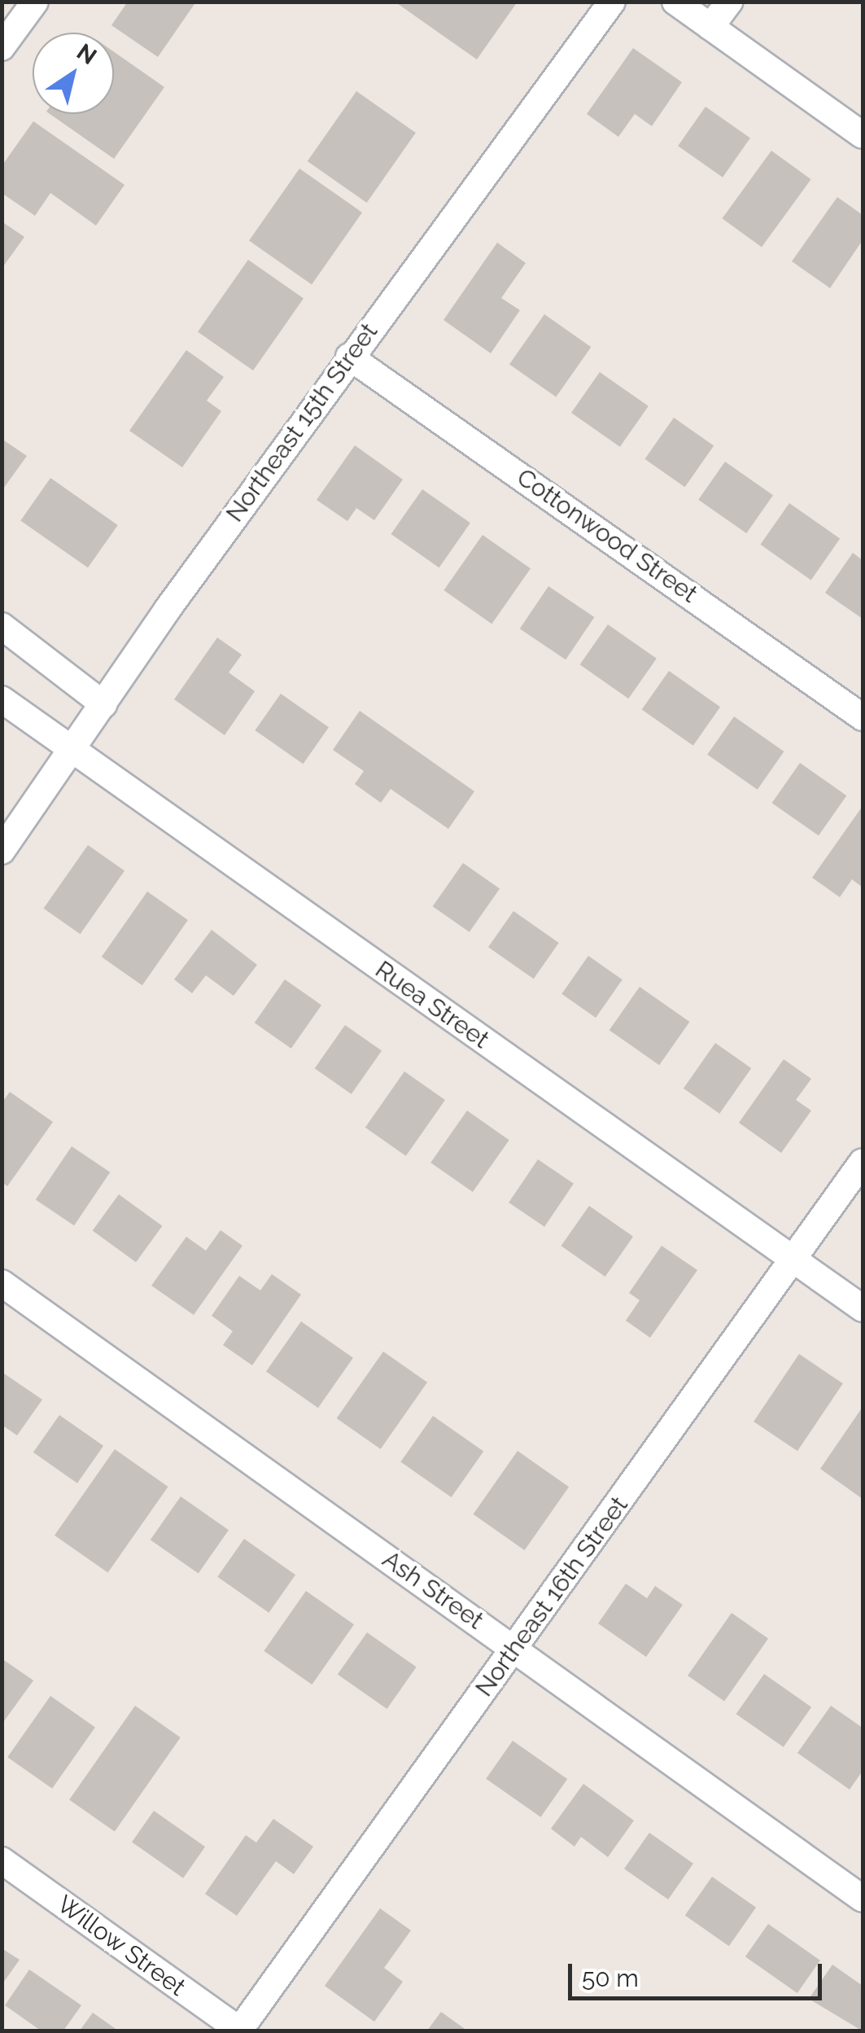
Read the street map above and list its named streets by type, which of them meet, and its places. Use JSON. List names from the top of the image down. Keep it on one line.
{"streets":{"street":["Northeast 15th Street","Cottonwood Street","Ruea Street","Ash Street","Northeast 16th Street","Willow Street"]},"crossings":[["Northeast 15th Street","Cottonwood Street"],["Northeast 15th Street","Ruea Street"],["Ruea Street","Northeast 16th Street"],["Ash Street","Northeast 16th Street"],["Northeast 16th Street","Willow Street"]],"scale_bar":"50 m","north":"top right"}
